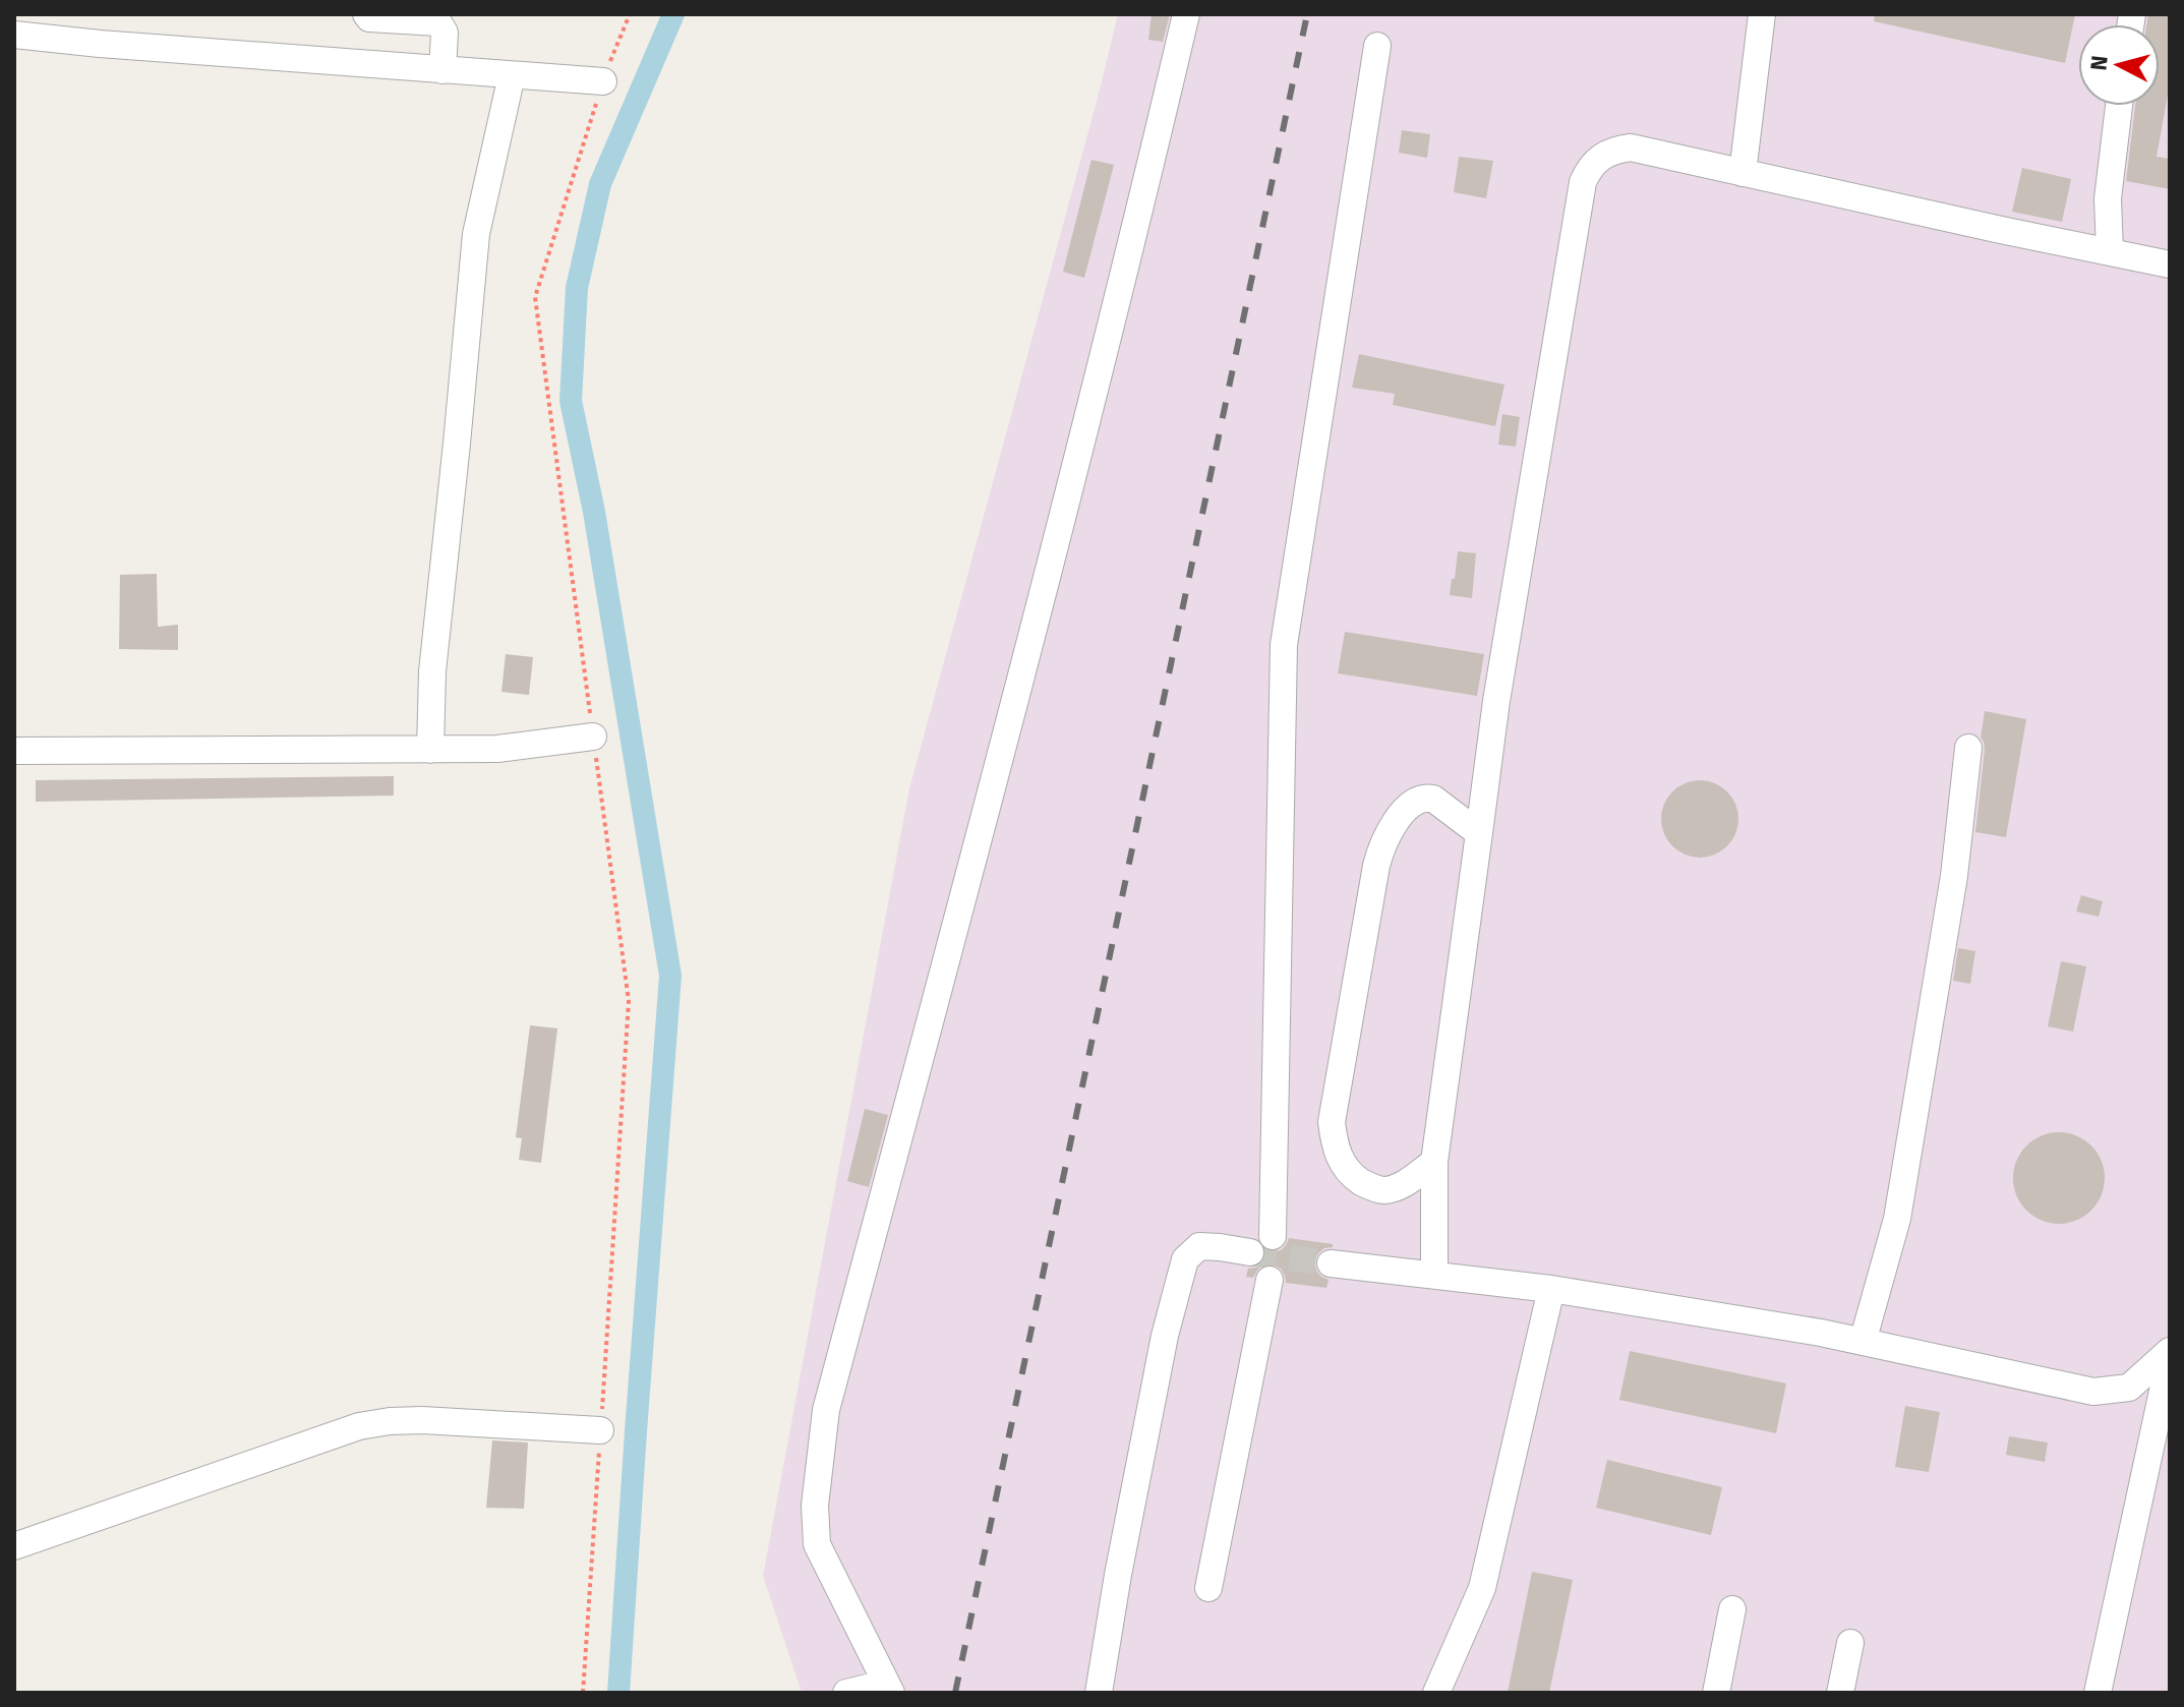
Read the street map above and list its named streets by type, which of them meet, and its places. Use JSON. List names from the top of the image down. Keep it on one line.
{"north":"left"}
